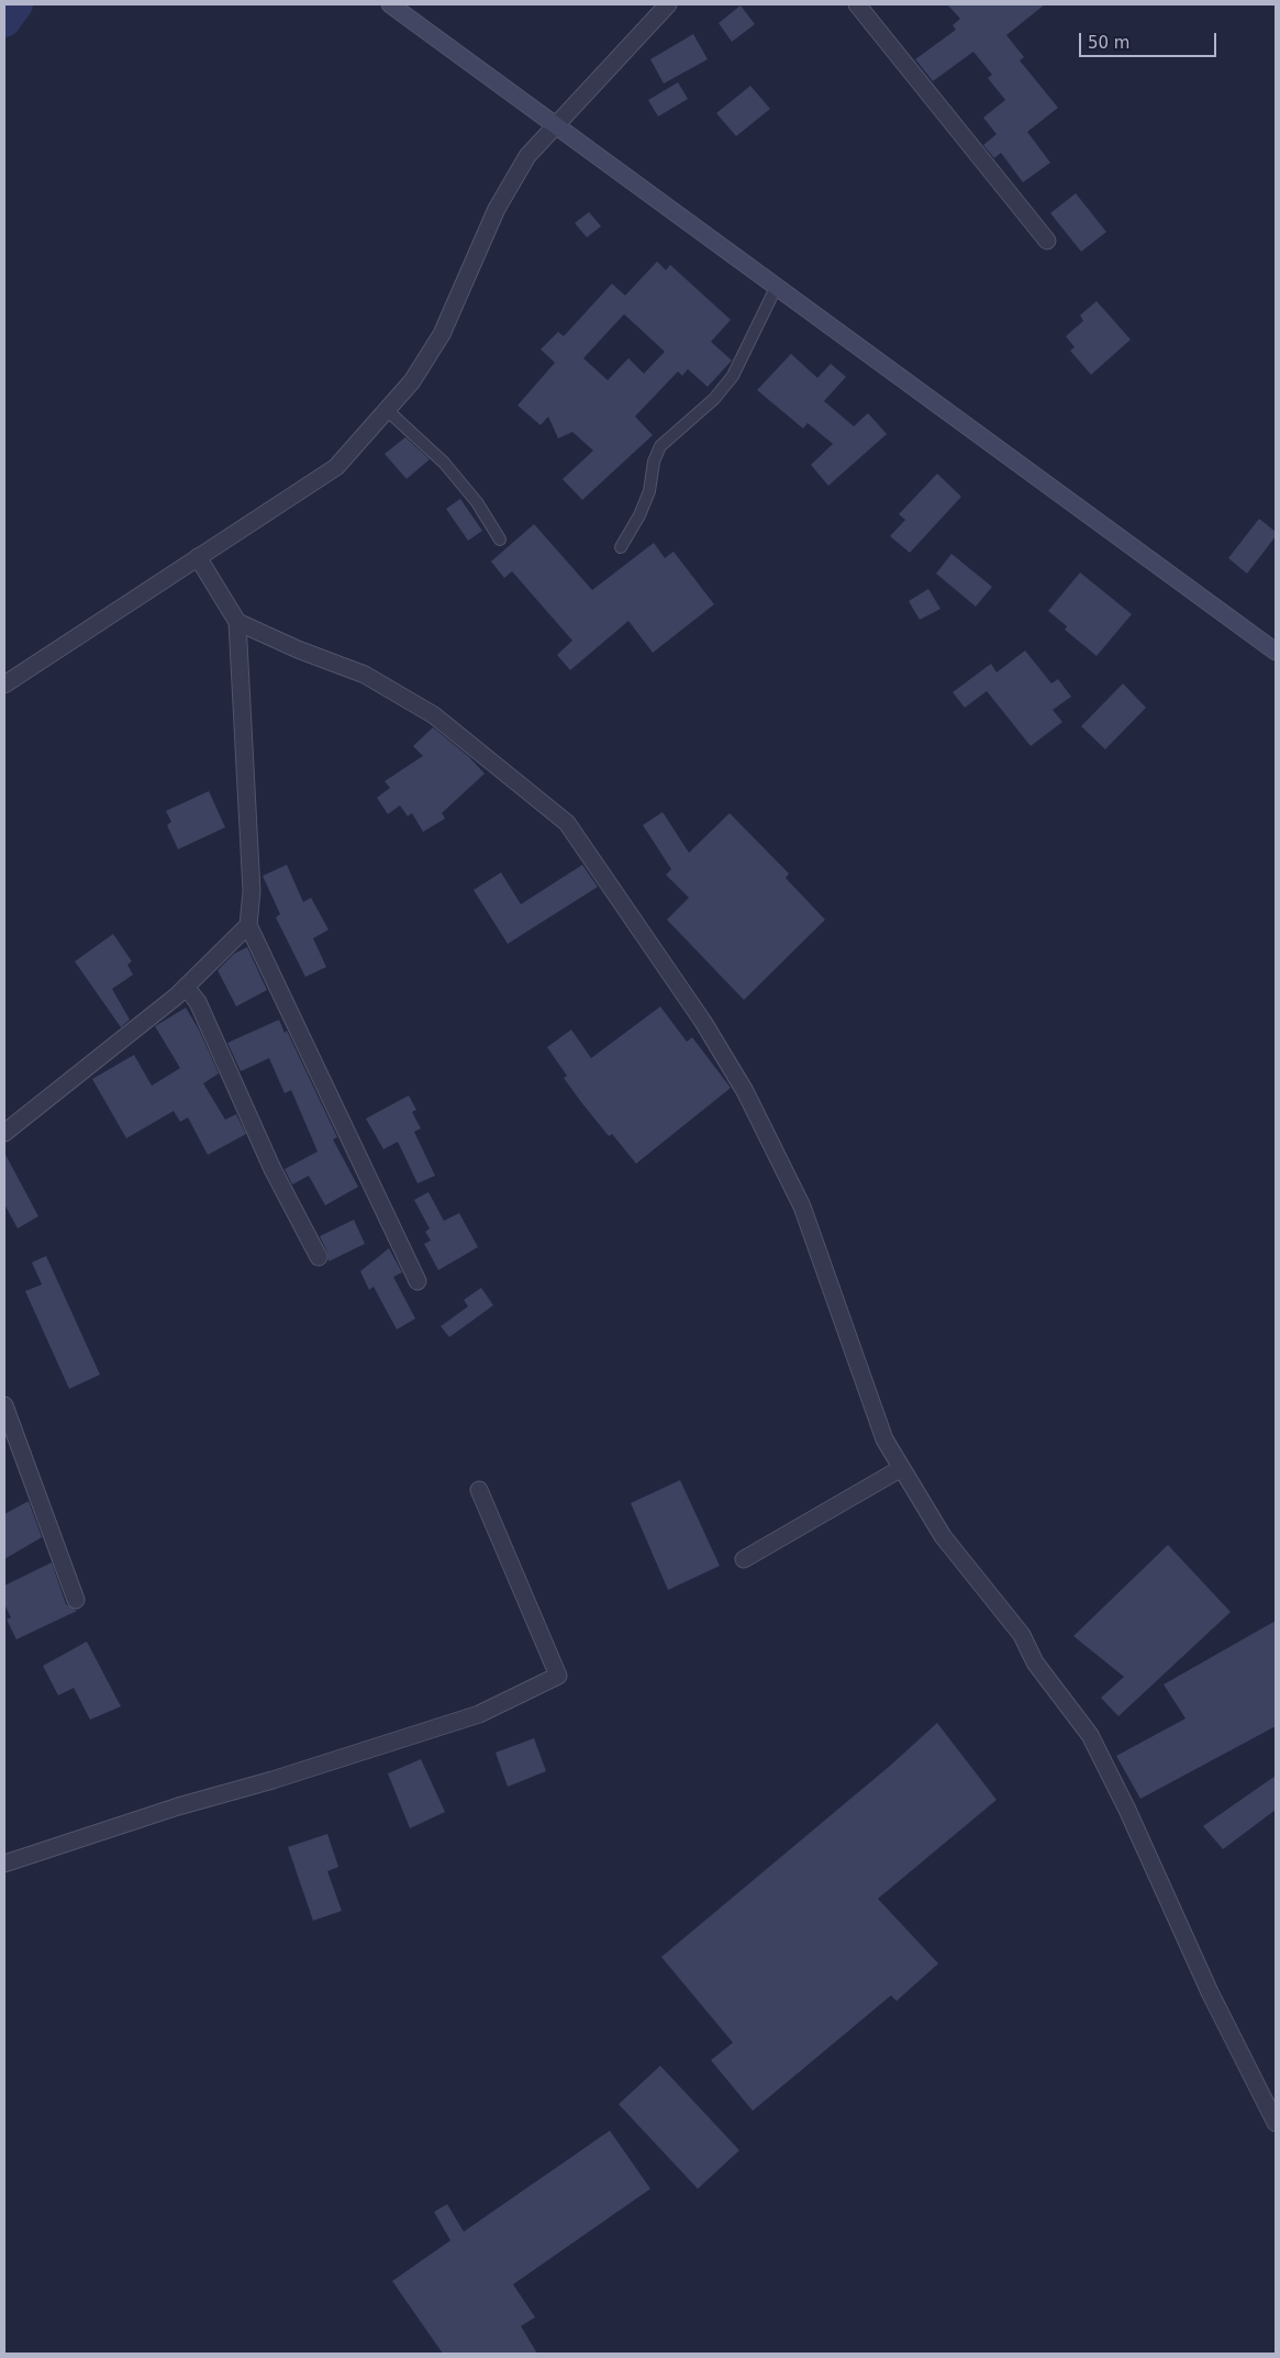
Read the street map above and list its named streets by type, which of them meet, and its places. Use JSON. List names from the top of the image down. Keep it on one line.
{"scale_bar":"50 m"}
